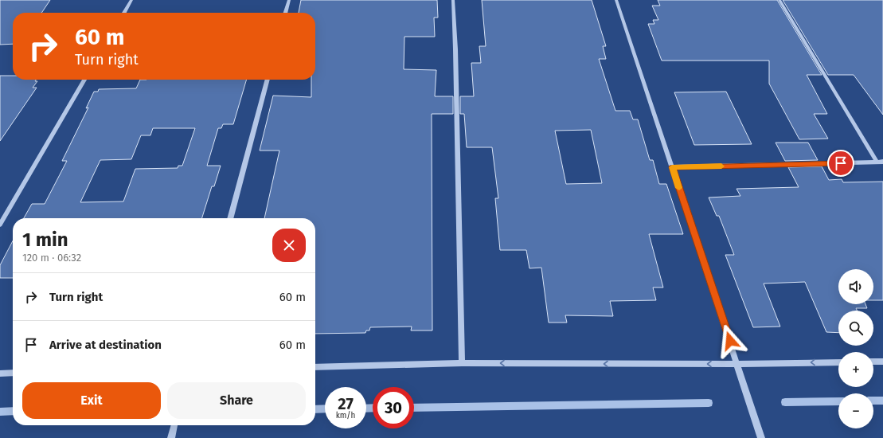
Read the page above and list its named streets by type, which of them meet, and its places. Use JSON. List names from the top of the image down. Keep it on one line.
{"page":{"turn":["60 m","Turn right"],"heading":["1 min","120 m · 06:32"],"map_buttons":["+","−"],"list":[{"name":"Turn right","value":"60 m"},{"name":"Arrive at destination","value":"60 m"}],"buttons":["Exit","Share"],"speed":"27 km/h","limit":"30"}}
